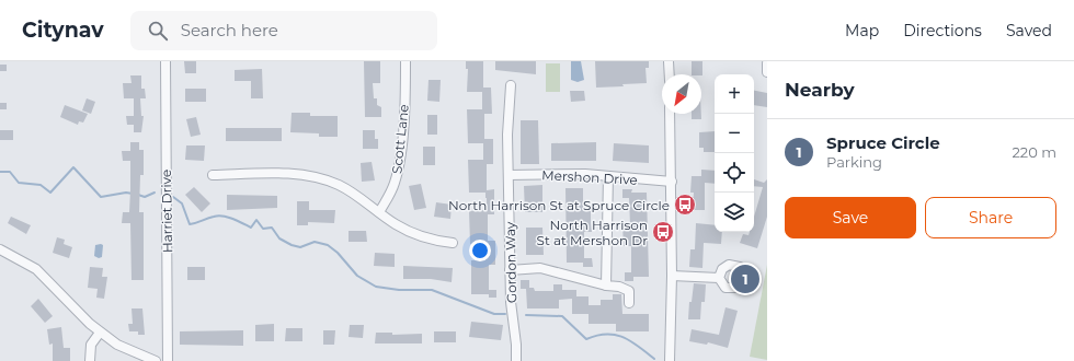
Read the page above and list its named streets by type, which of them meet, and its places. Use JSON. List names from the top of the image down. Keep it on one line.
{"streets":{"street":["Scott Lane","Mershon Drive","Harriet Drive","Gordon Way"]},"crossings":[["Mershon Drive","Gordon Way"]],"places":{"bus stop":["North Harrison St at Spruce Circle","North Harrison St at Mershon Dr"]},"north":"bottom left","page":{"header":"Citynav","search":"Search here","nav":["Map","Directions","Saved"],"heading":"Nearby","map_buttons":["+","−"],"list":[{"mark":"1","name":"Spruce Circle","note":"Parking","value":"220 m"}],"buttons":["Save","Share"],"pins":"1"}}
